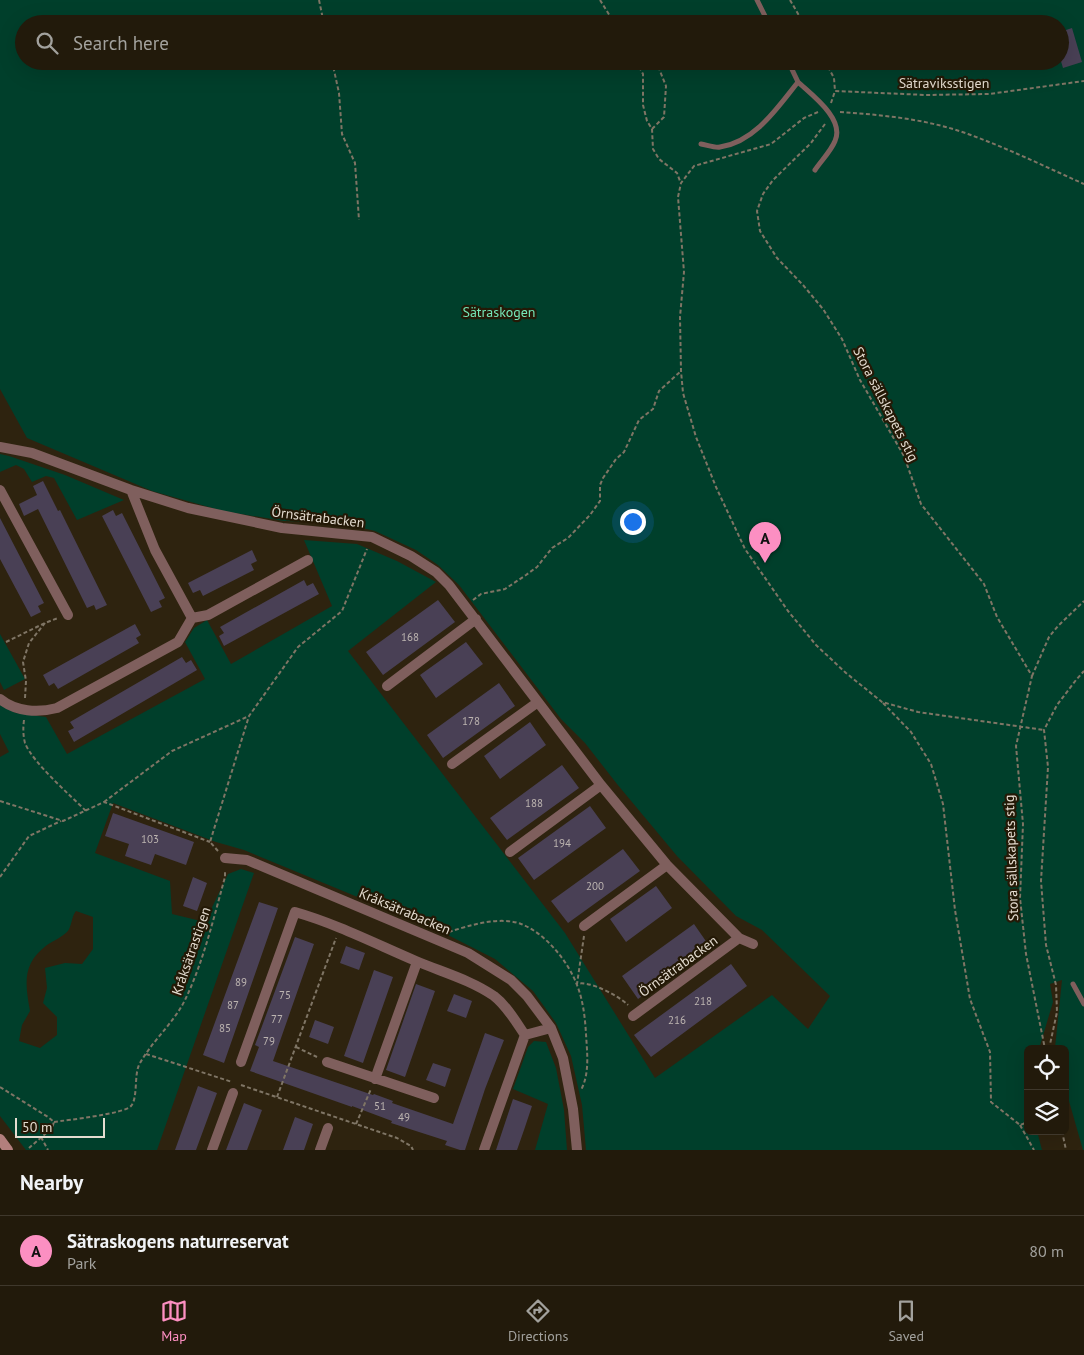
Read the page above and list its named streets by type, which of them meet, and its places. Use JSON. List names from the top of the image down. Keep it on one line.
{"streets":{"street":["Örnsätrabacken","Kråksätrabacken"],"path":["Sätraviksstigen","Stora sällskapets stig","Kråksätrastigen"]},"crossings":[["Kråksätrabacken","Kråksätrastigen"]],"parks":["Sätraskogen"],"house_numbers":["168","178","188","103","194","200","89","75","218","87","77","216","85","79","51","49"],"scale_bar":"50 m","page":{"search":"Search here","pins":"A","scale":"50 m","heading":"Nearby","list":[{"mark":"A","name":"Sätraskogens naturreservat","note":"Park","value":"80 m"}],"nav":["Map","Directions","Saved"]}}
